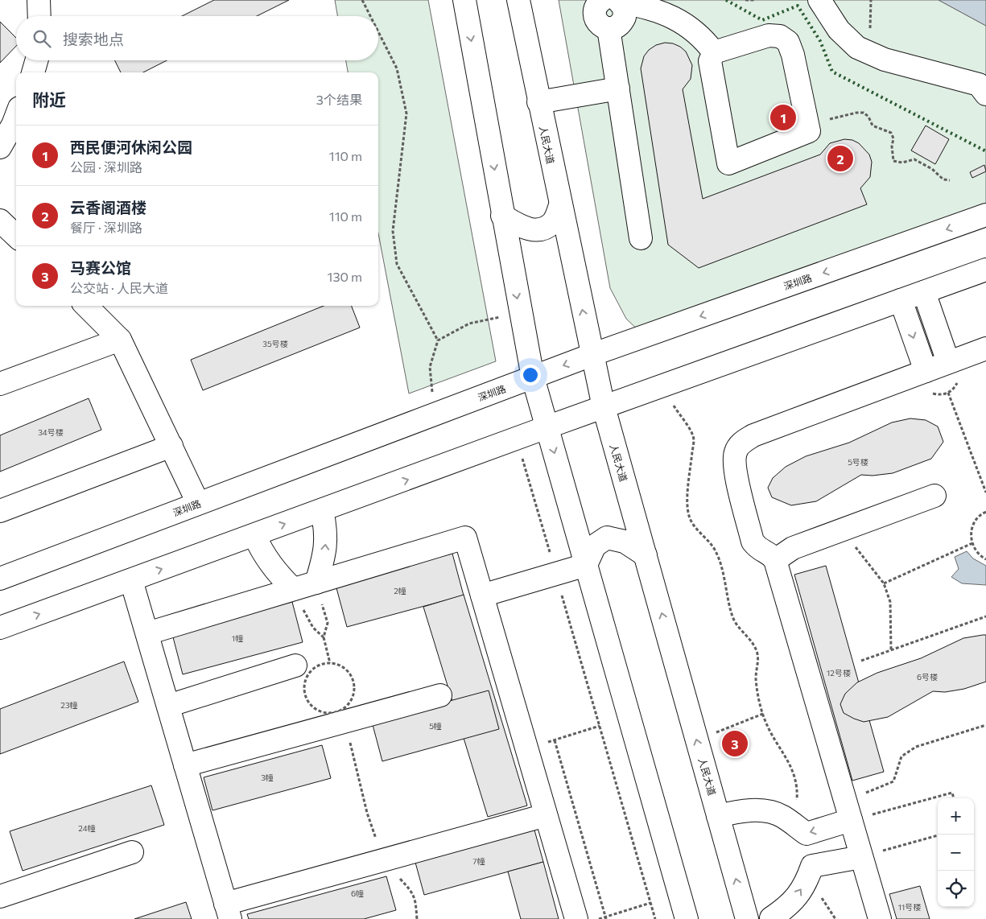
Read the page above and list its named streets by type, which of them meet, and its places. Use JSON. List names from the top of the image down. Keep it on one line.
{"streets":{"street":["人民大道","深圳路"]},"crossings":[["人民大道","深圳路"]],"house_numbers":["35号楼","34号楼","5号楼","2幢","1幢","12号楼","6号楼","23幢","5幢","3幢","24幢","7幢","6幢","11号楼"],"page":{"search":"搜索地点","heading":["附近","3个结果"],"pins":["1","2","3"],"list":[{"mark":"1","name":"西民便河休闲公园","note":"公园 · 深圳路","value":"110 m"},{"mark":"2","name":"云香阁酒楼","note":"餐厅 · 深圳路","value":"110 m"},{"mark":"3","name":"马赛公馆","note":"公交站 · 人民大道","value":"130 m"}],"map_buttons":["+","−"]}}
